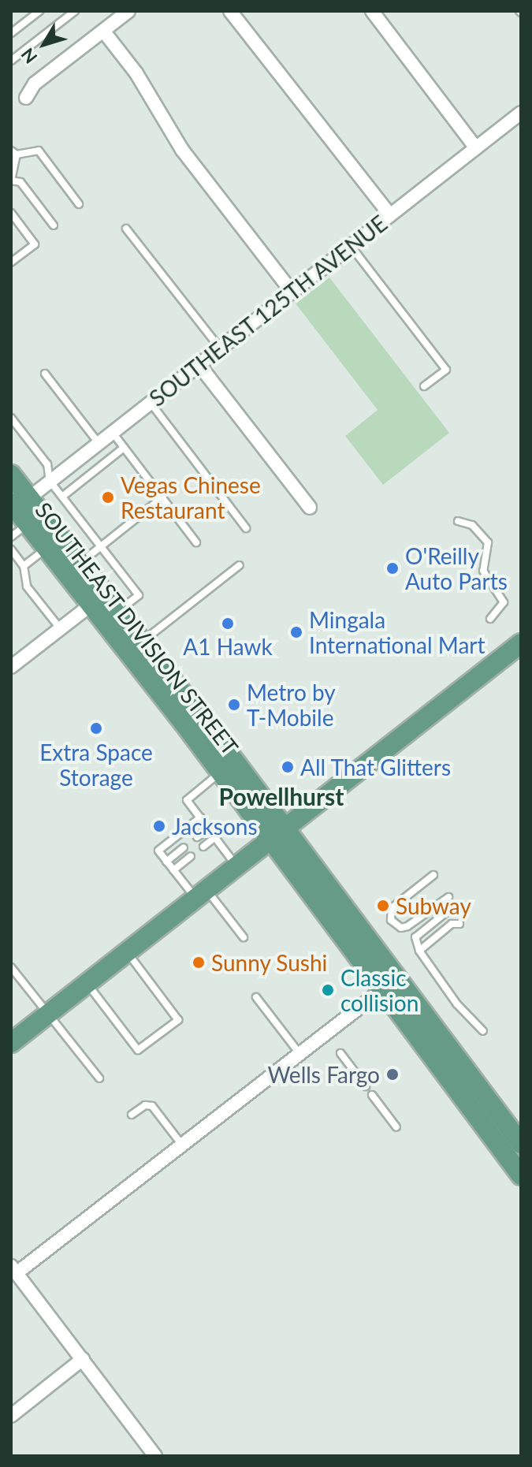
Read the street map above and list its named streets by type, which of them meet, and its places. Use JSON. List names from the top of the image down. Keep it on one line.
{"streets":{"main road":["SOUTHEAST DIVISION STREET"],"street":["SOUTHEAST 125TH AVENUE"]},"crossings":[["SOUTHEAST 125TH AVENUE","SOUTHEAST DIVISION STREET"]],"districts":["Powellhurst"],"places":["Vegas Chinese Restaurant","O'Reilly Auto Parts","A1 Hawk","Mingala International Mart","Metro by T-Mobile","Extra Space Storage","All That Glitters","Jacksons","Subway","Sunny Sushi","Classic collision","Wells Fargo"],"north":"bottom left"}
